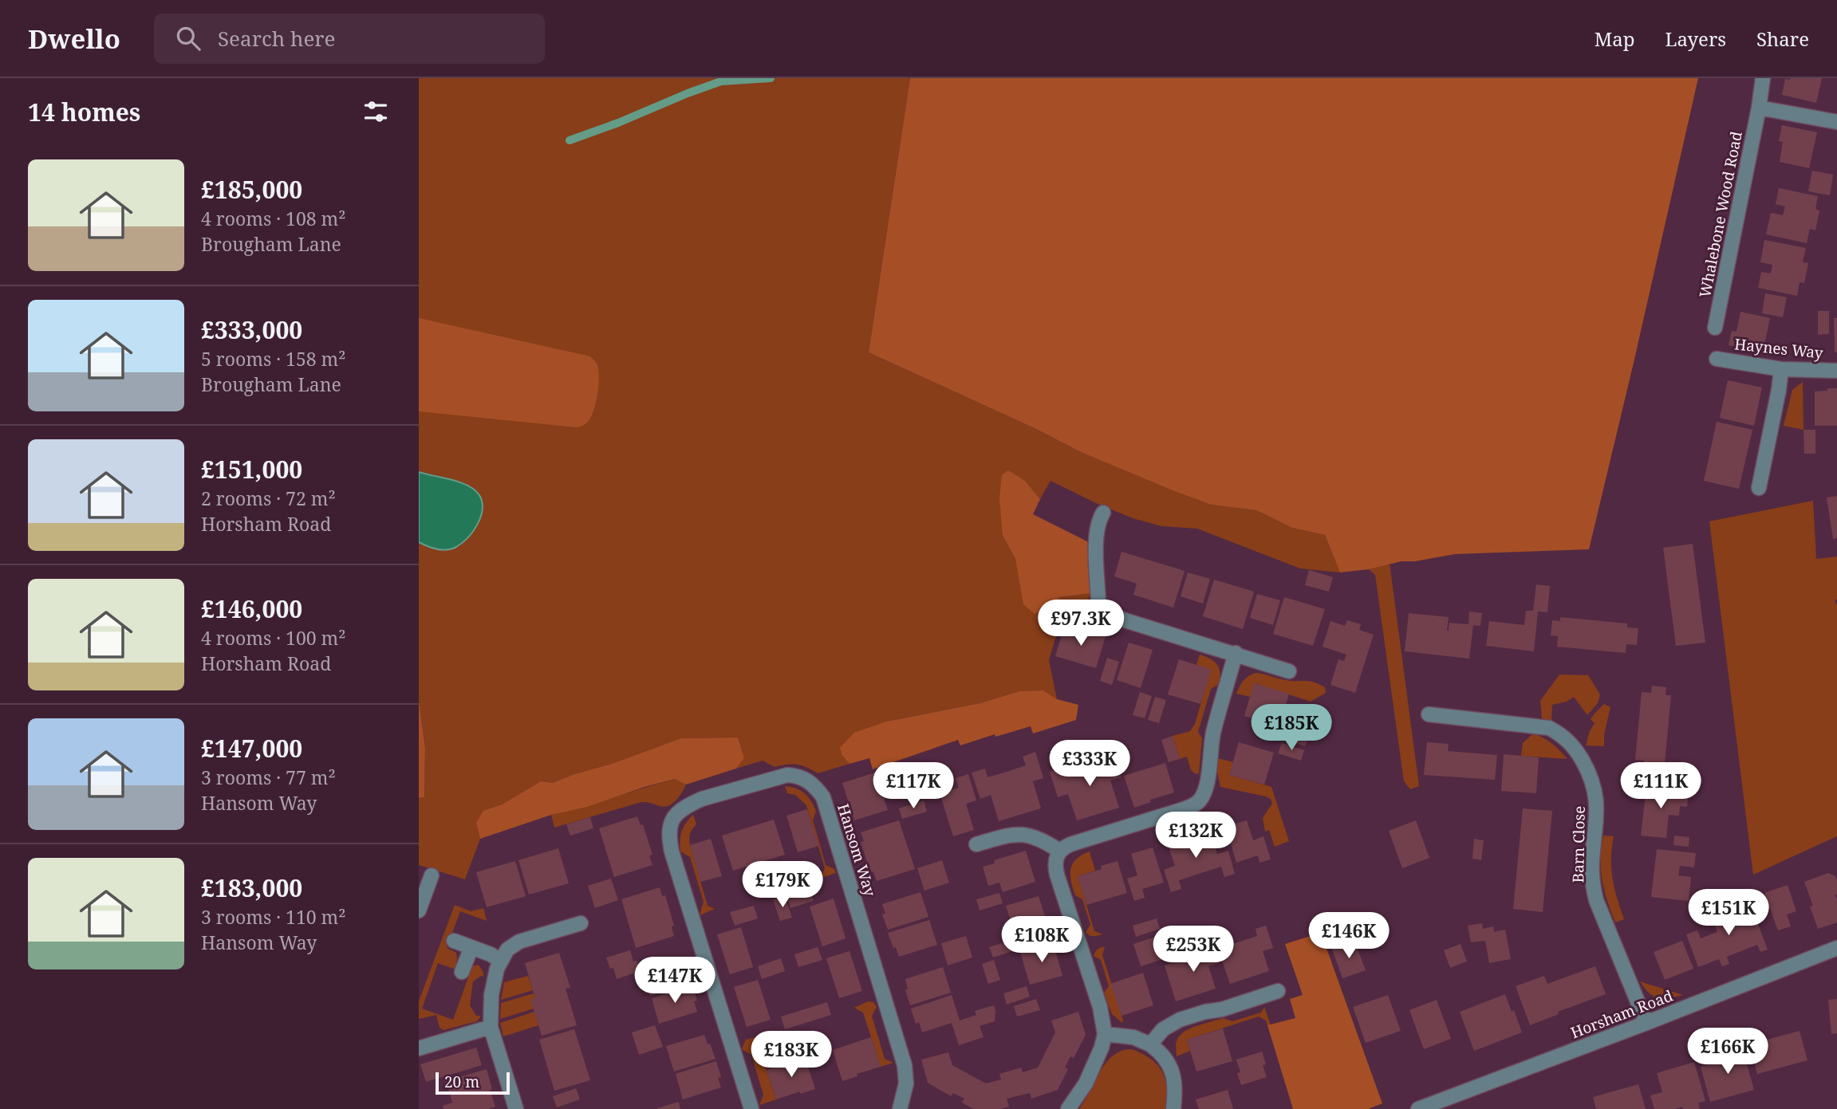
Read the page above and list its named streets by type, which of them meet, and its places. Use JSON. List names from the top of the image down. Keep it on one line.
{"streets":{"street":["Whalebone Wood Road","Haynes Way","Barn Close","Hansom Way","Horsham Road"]},"crossings":[["Barn Close","Horsham Road"]],"scale_bar":"20 m","page":{"header":"Dwello","search":"Search here","nav":["Map","Layers","Share"],"heading":"14 homes","list":[{"name":"£185,000","note":"4 rooms · 108 m² · Brougham Lane"},{"name":"£333,000","note":"5 rooms · 158 m² · Brougham Lane"},{"name":"£151,000","note":"2 rooms · 72 m² · Horsham Road"},{"name":"£146,000","note":"4 rooms · 100 m² · Horsham Road"},{"name":"£147,000","note":"3 rooms · 77 m² · Hansom Way"},{"name":"£183,000","note":"3 rooms · 110 m² · Hansom Way"}],"price":["£97.3K","£185K","£333K","£117K","£111K","£132K","£179K","£151K","£146K","£108K","£253K","£147K","£166K","£183K"],"scale":"20 m"}}
